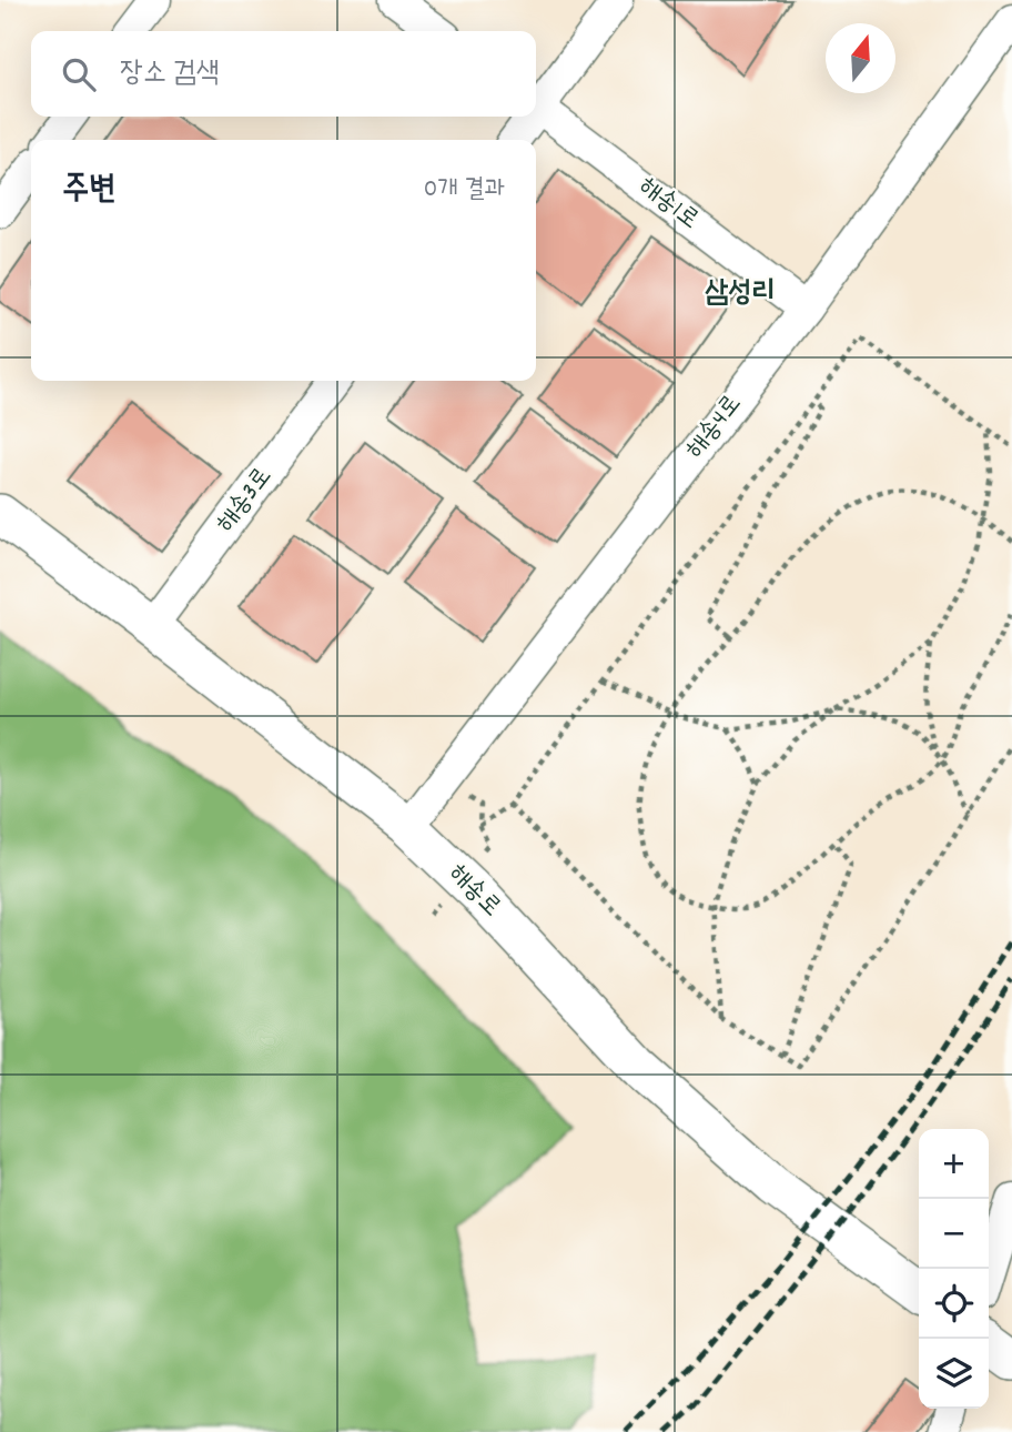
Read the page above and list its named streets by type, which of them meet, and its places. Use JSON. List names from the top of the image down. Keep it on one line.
{"streets":{"street":["해송1로","해송4로","해송3로","해송로"]},"crossings":[["해송1로","해송4로"],["해송4로","해송로"],["해송3로","해송로"]],"districts":["삼성리"],"north":"top","page":{"search":"장소 검색","heading":["주변","0개 결과"],"map_buttons":["+","−"]}}
